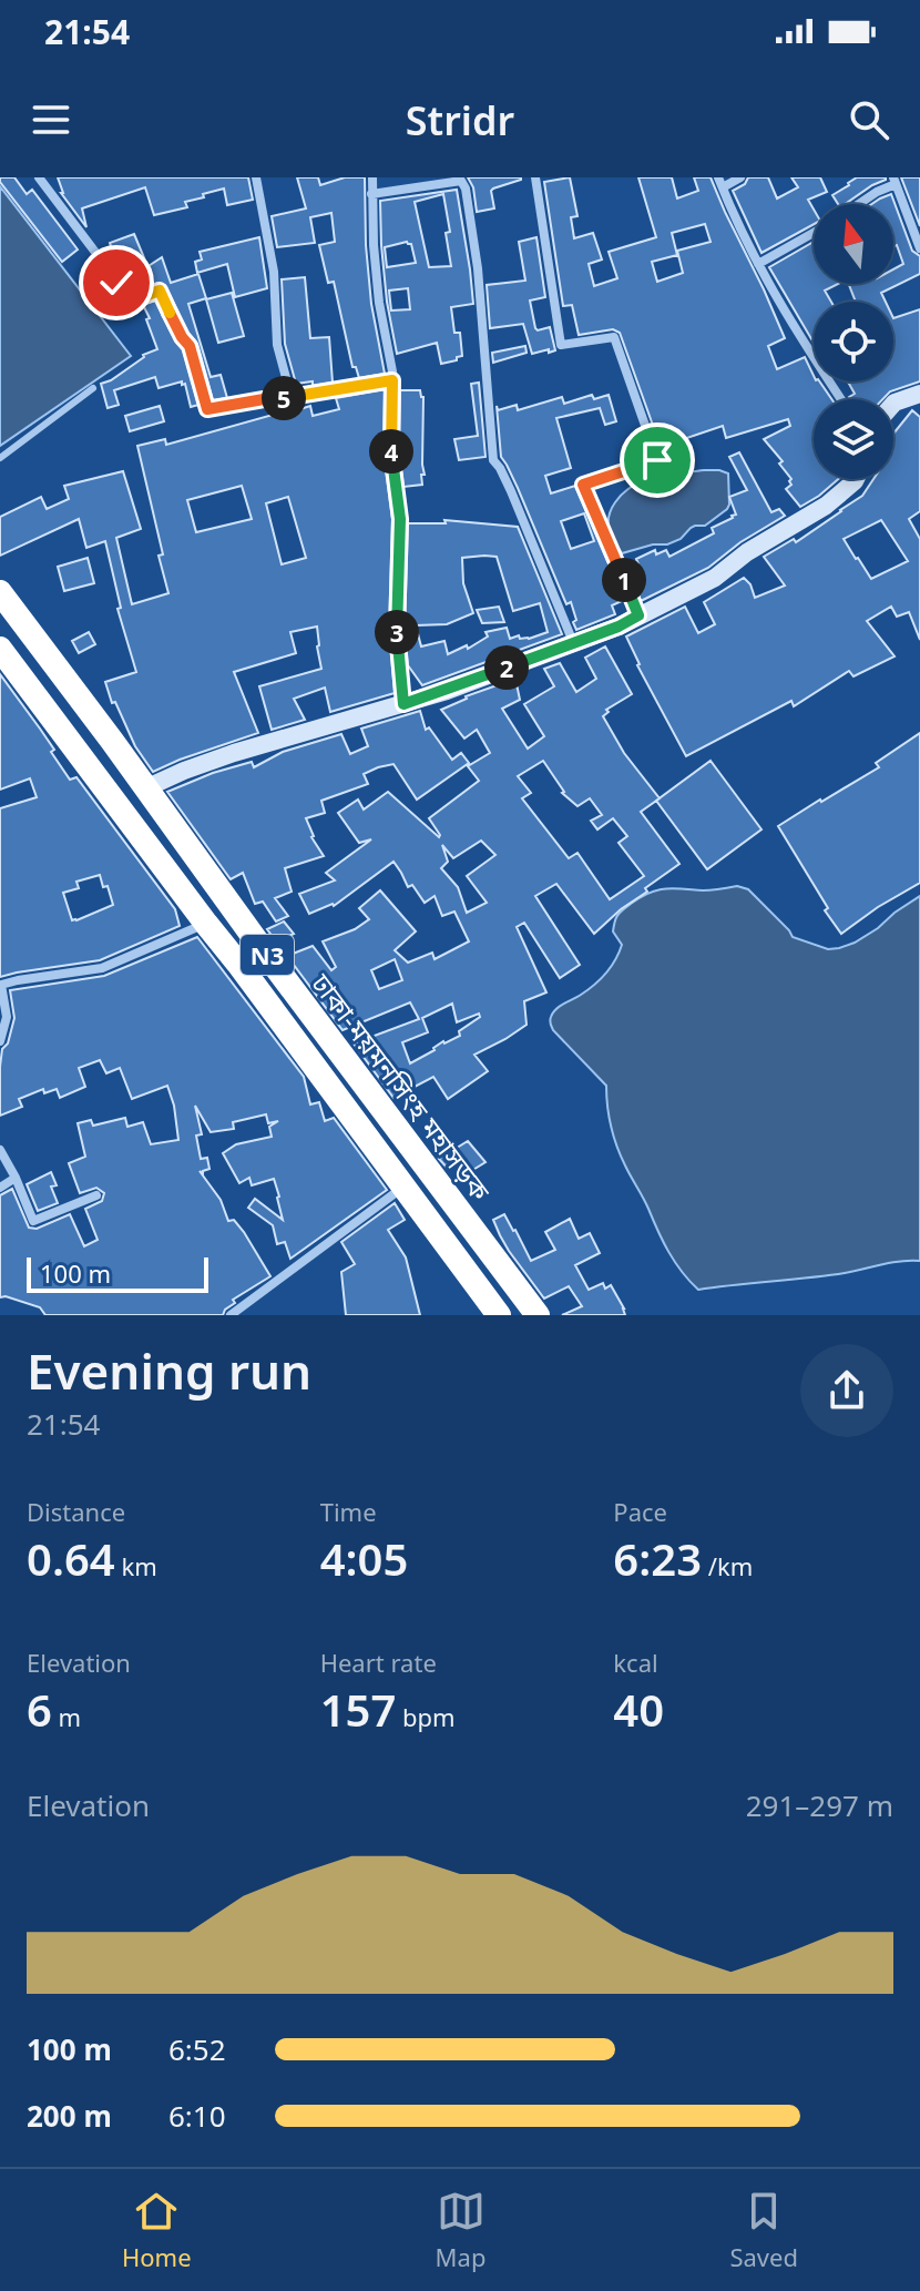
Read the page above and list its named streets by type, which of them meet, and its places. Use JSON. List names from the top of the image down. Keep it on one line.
{"streets":{"highway":["N3","ঢাকা-ময়মনসিংহ মহাসড়ক"]},"scale_bar":"100 m","north":"top","page":{"status":"21:54","header":"Stridr","pins":["5","4","1","3","2"],"scale":"100 m","heading":["Evening run","21:54"],"stats":[["Distance","0.64 km"],["Time","4:05"],["Pace","6:23 /km"],["Elevation","6 m"],["Heart rate","157 bpm"],["kcal","40"]],"chart":["Elevation","291–297 m"],"list":[{"name":"100 m","note":"6:52"},{"name":"200 m","note":"6:10"}],"tabs":["Home","Map","Saved"]}}
